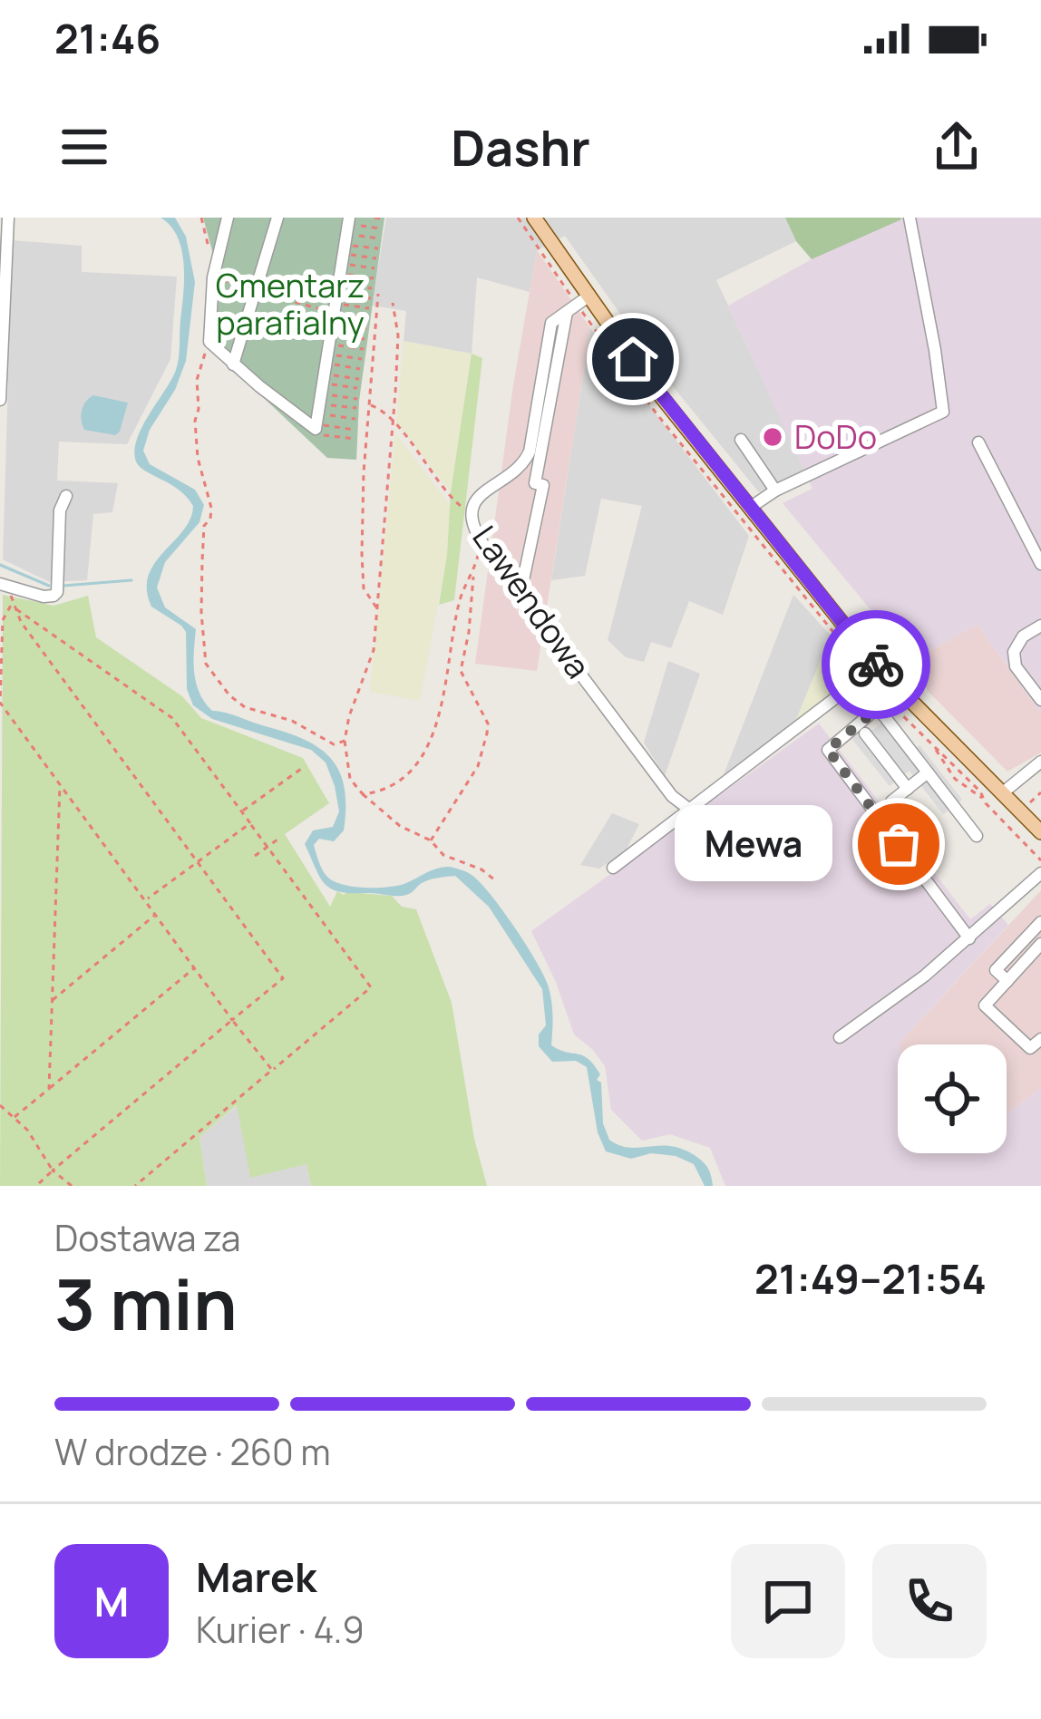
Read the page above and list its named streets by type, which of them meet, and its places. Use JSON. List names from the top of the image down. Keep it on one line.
{"streets":{"street":["Lawendowa"]},"parks":["Cmentarz parafialny"],"places":["DoDo","Mewa"],"page":{"status":"21:46","header":"Dashr","bubble":"Mewa","heading":["3 min","Dostawa za","21:49–21:54"],"panel":["Marek","Kurier · 4.9"],"bar":"W drodze · 260 m","round":"M"}}
